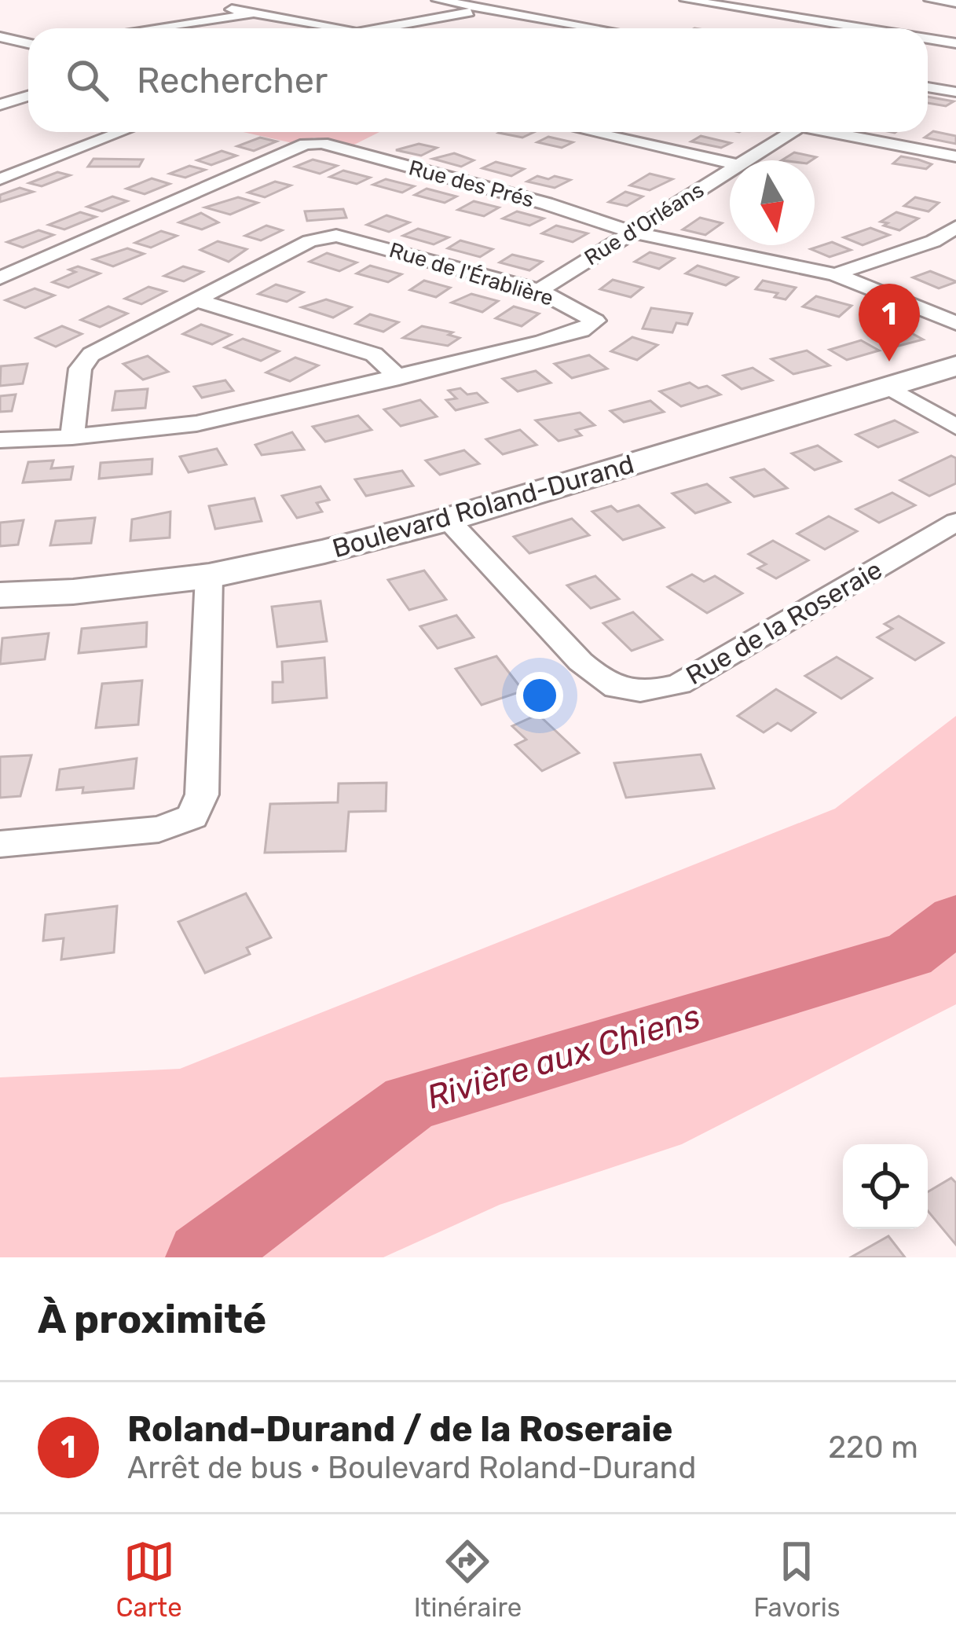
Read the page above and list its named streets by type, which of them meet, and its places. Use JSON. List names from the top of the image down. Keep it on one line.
{"streets":{"street":["Rue des Prés","Rue d'Orléans","Rue de l'Érablière","Boulevard Roland-Durand","Rue de la Roseraie"]},"crossings":[["Rue des Prés","Rue d'Orléans"],["Rue d'Orléans","Rue de l'Érablière"],["Boulevard Roland-Durand","Rue de la Roseraie"]],"water":["Rivière aux Chiens"],"north":"bottom","page":{"search":"Rechercher","pins":"1","heading":"À proximité","list":[{"mark":"1","name":"Roland-Durand / de la Roseraie","note":"Arrêt de bus · Boulevard Roland-Durand","value":"220 m"}],"nav":["Carte","Itinéraire","Favoris"]}}
